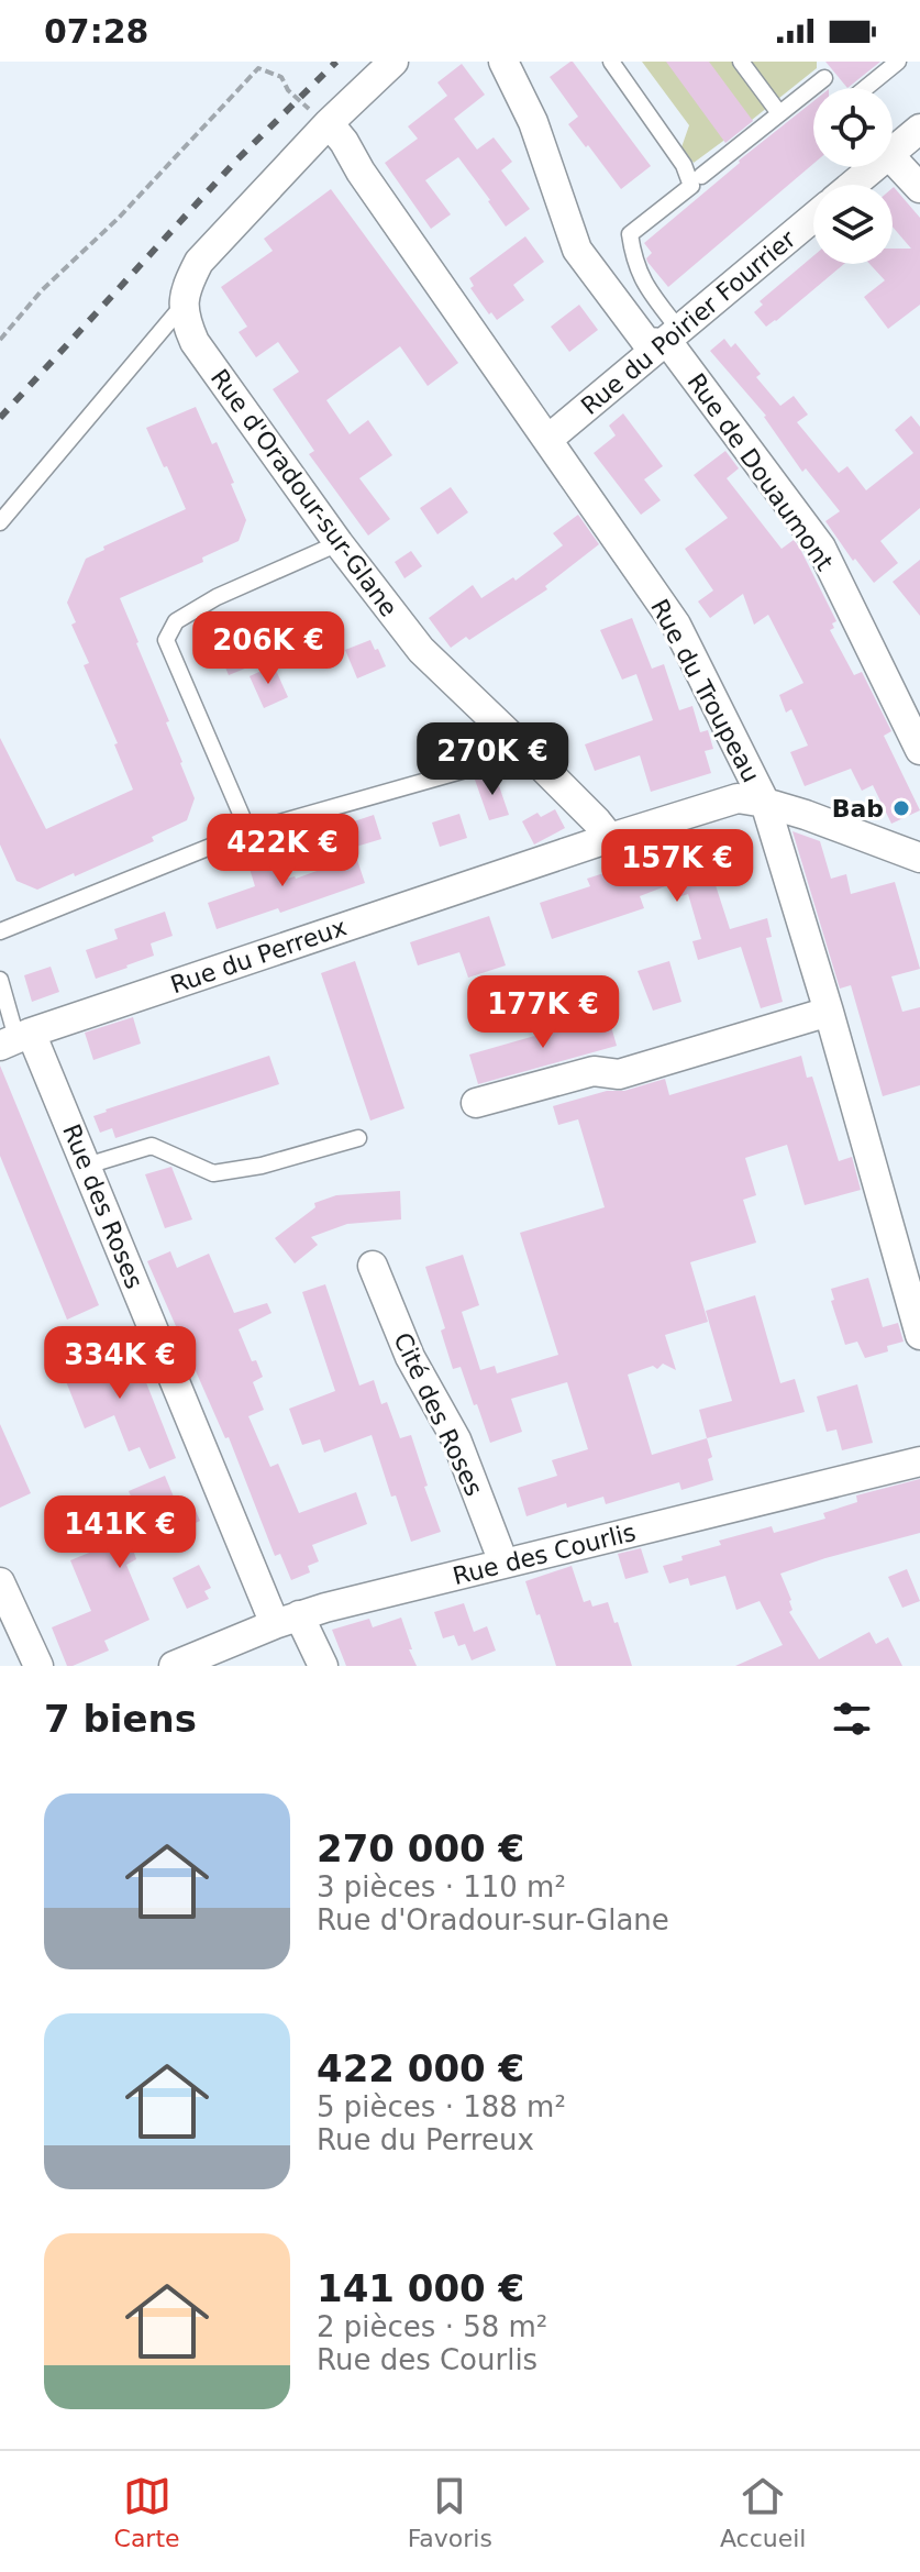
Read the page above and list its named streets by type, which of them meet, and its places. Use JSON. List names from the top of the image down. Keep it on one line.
{"streets":{"street":["Rue du Poirier Fourrier","Rue de Douaumont","Rue d'Oradour-sur-Glane","Rue du Troupeau","Rue du Perreux","Rue des Roses","Cité des Roses","Rue des Courlis"]},"crossings":[["Rue du Poirier Fourrier","Rue de Douaumont"],["Rue du Poirier Fourrier","Rue du Troupeau"],["Rue d'Oradour-sur-Glane","Rue du Perreux"],["Rue du Troupeau","Rue du Perreux"],["Rue du Perreux","Rue des Roses"],["Rue des Roses","Rue des Courlis"],["Cité des Roses","Rue des Courlis"]],"places":["Bab"],"page":{"status":"07:28","price":["206K €","270K €","422K €","157K €","177K €","334K €","141K €"],"heading":"7 biens","list":[{"name":"270 000 €","note":"3 pièces · 110 m² · Rue d'Oradour-sur-Glane"},{"name":"422 000 €","note":"5 pièces · 188 m² · Rue du Perreux"},{"name":"141 000 €","note":"2 pièces · 58 m² · Rue des Courlis"}],"tabs":["Carte","Favoris","Accueil"]}}
